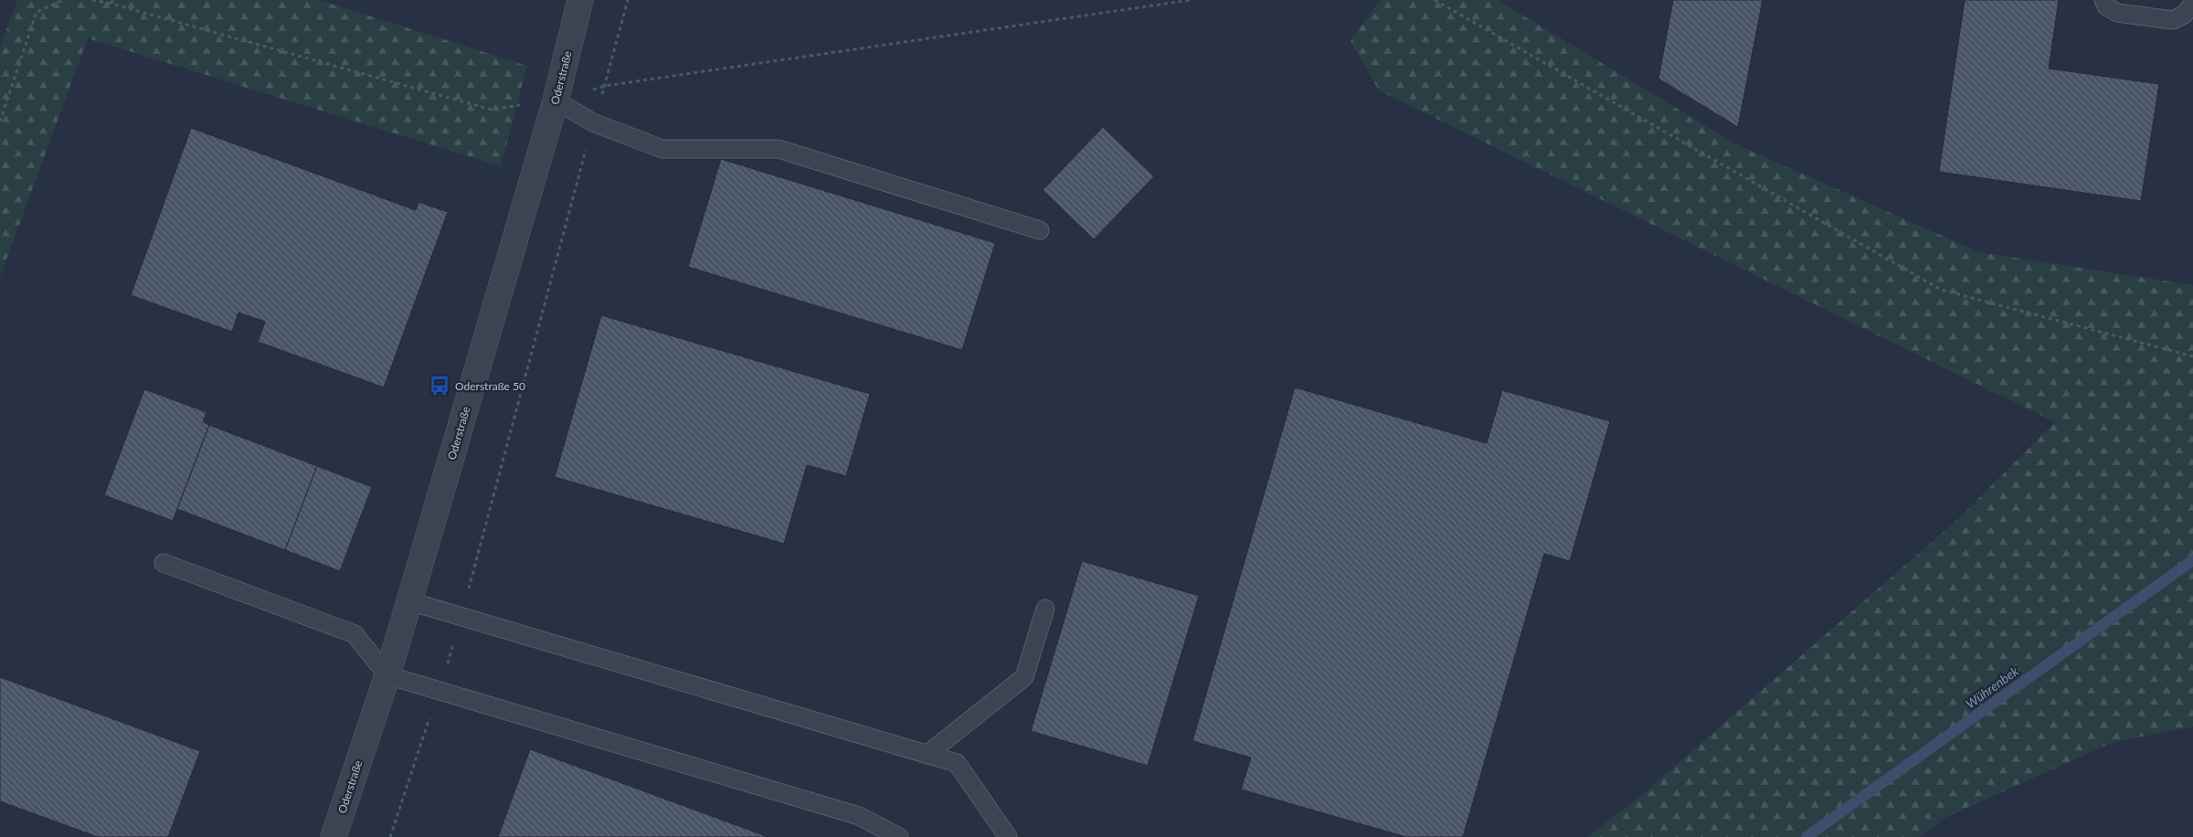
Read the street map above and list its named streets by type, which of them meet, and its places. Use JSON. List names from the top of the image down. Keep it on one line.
{"streets":{"street":["Oderstraße"]},"water":["Wührenbek"],"places":{"bus stop":["Oderstraße 50"]}}
